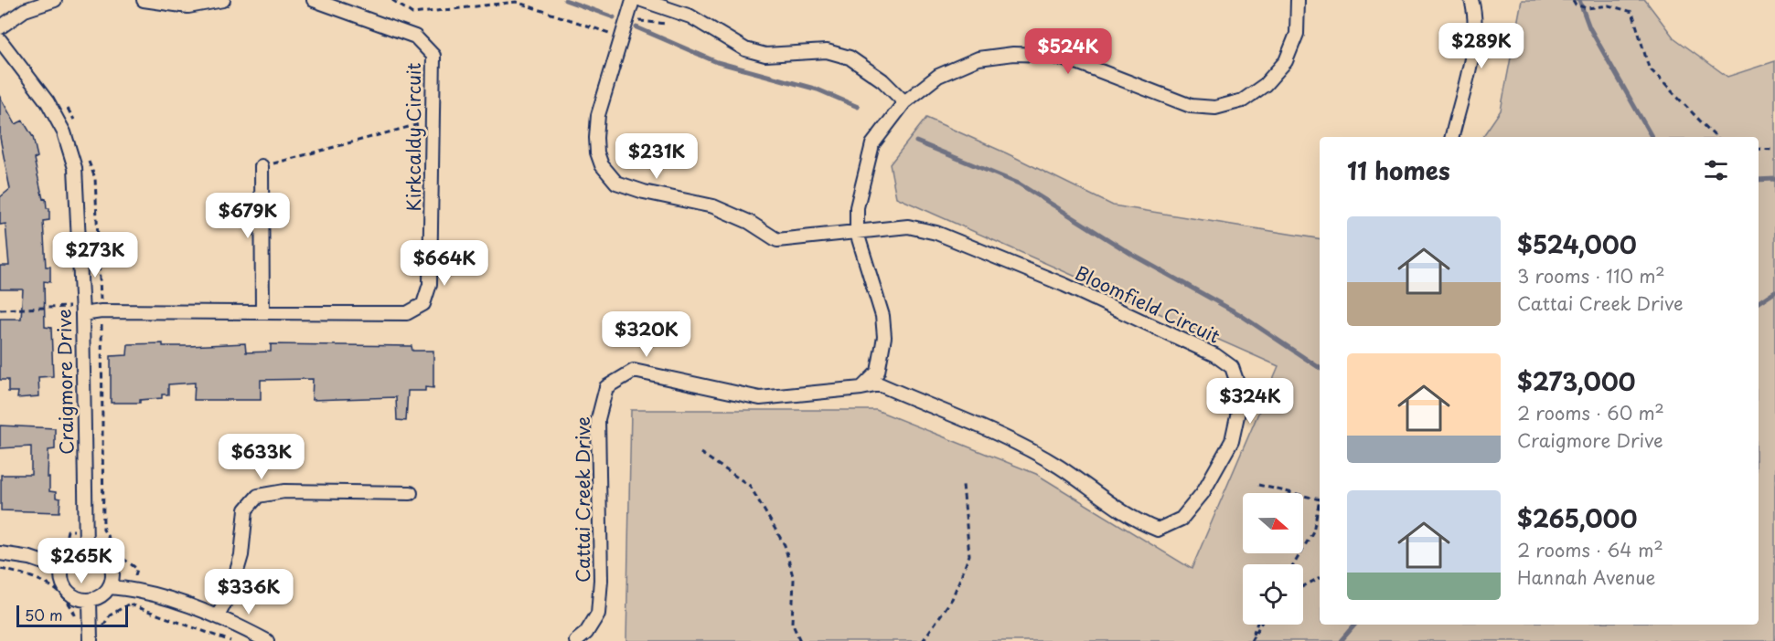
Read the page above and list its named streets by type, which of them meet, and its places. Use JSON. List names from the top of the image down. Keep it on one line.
{"streets":{"street":["Kirkcaldy Circuit","Bloomfield Circuit","Craigmore Drive","Cattai Creek Drive"]},"crossings":[["Kirkcaldy Circuit","Craigmore Drive"],["Bloomfield Circuit","Cattai Creek Drive"]],"scale_bar":"50 m","north":"right","page":{"price":["$289K","$524K","$231K","$679K","$273K","$664K","$320K","$324K","$633K","$265K","$336K"],"heading":"11 homes","list":[{"name":"$524,000","note":"3 rooms · 110 m² · Cattai Creek Drive"},{"name":"$273,000","note":"2 rooms · 60 m² · Craigmore Drive"},{"name":"$265,000","note":"2 rooms · 64 m² · Hannah Avenue"}],"scale":"50 m"}}
